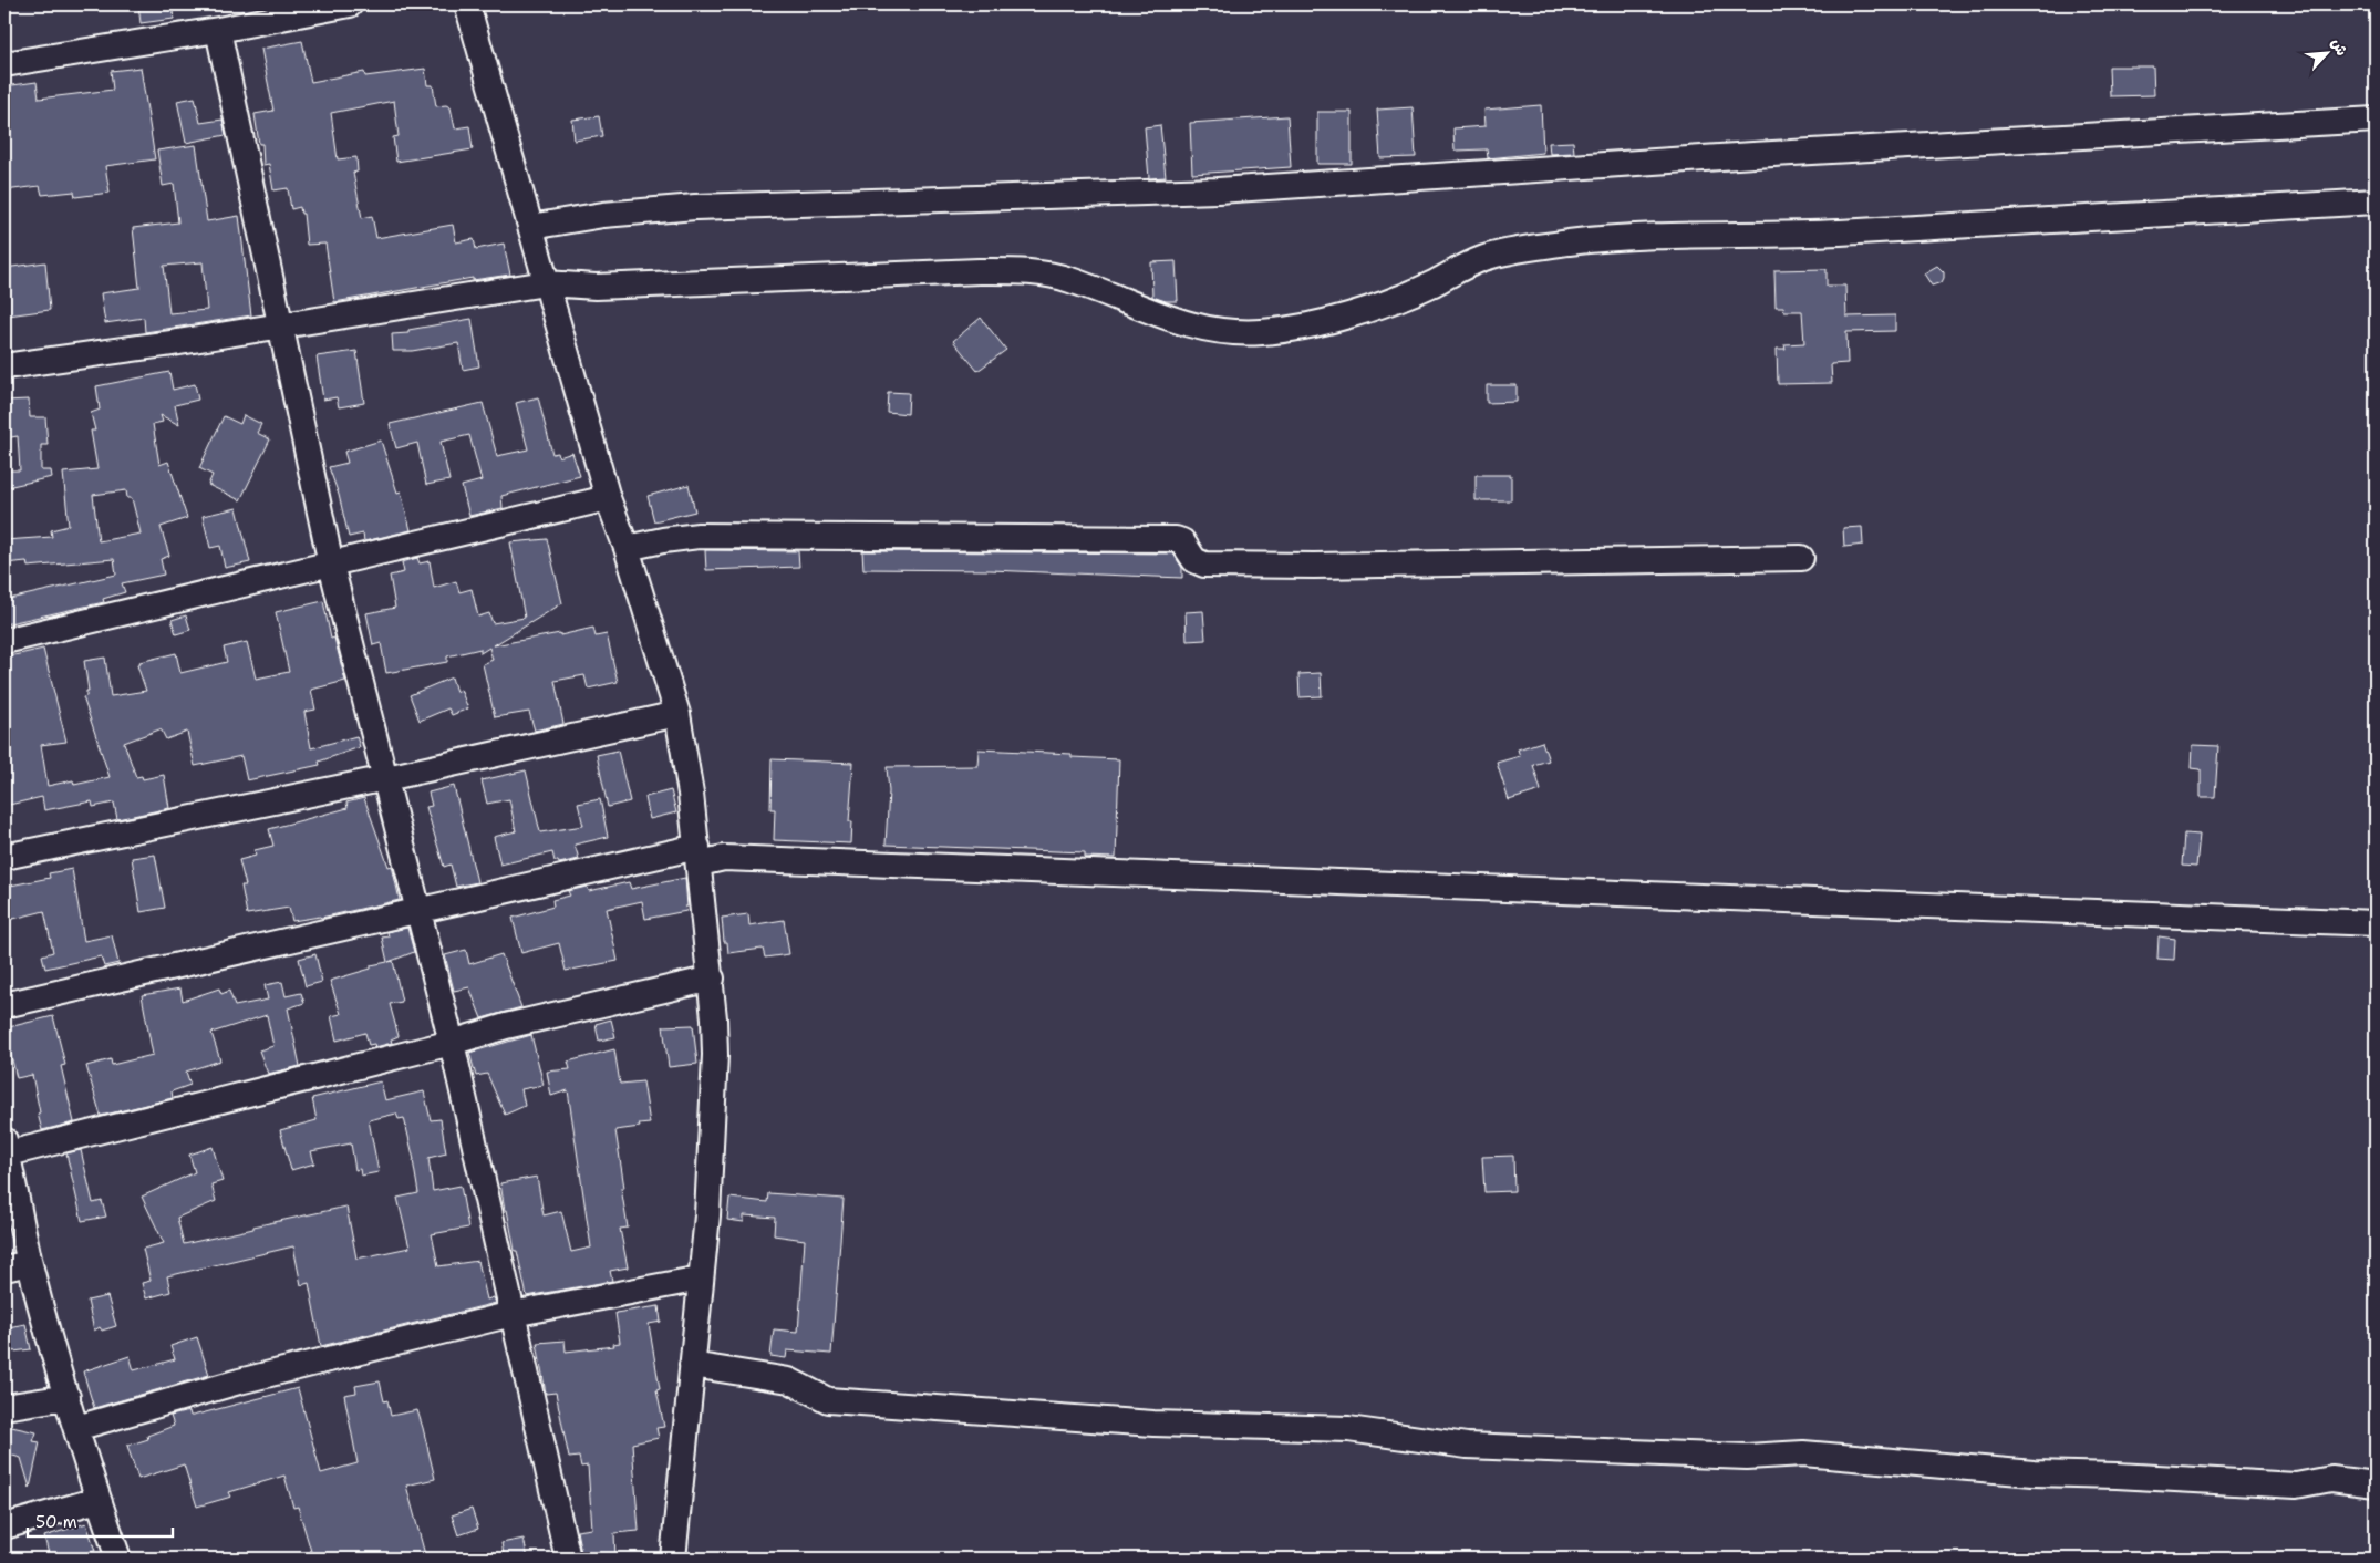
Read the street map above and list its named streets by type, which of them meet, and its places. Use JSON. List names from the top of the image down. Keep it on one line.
{"scale_bar":"50 m","north":"top right"}
